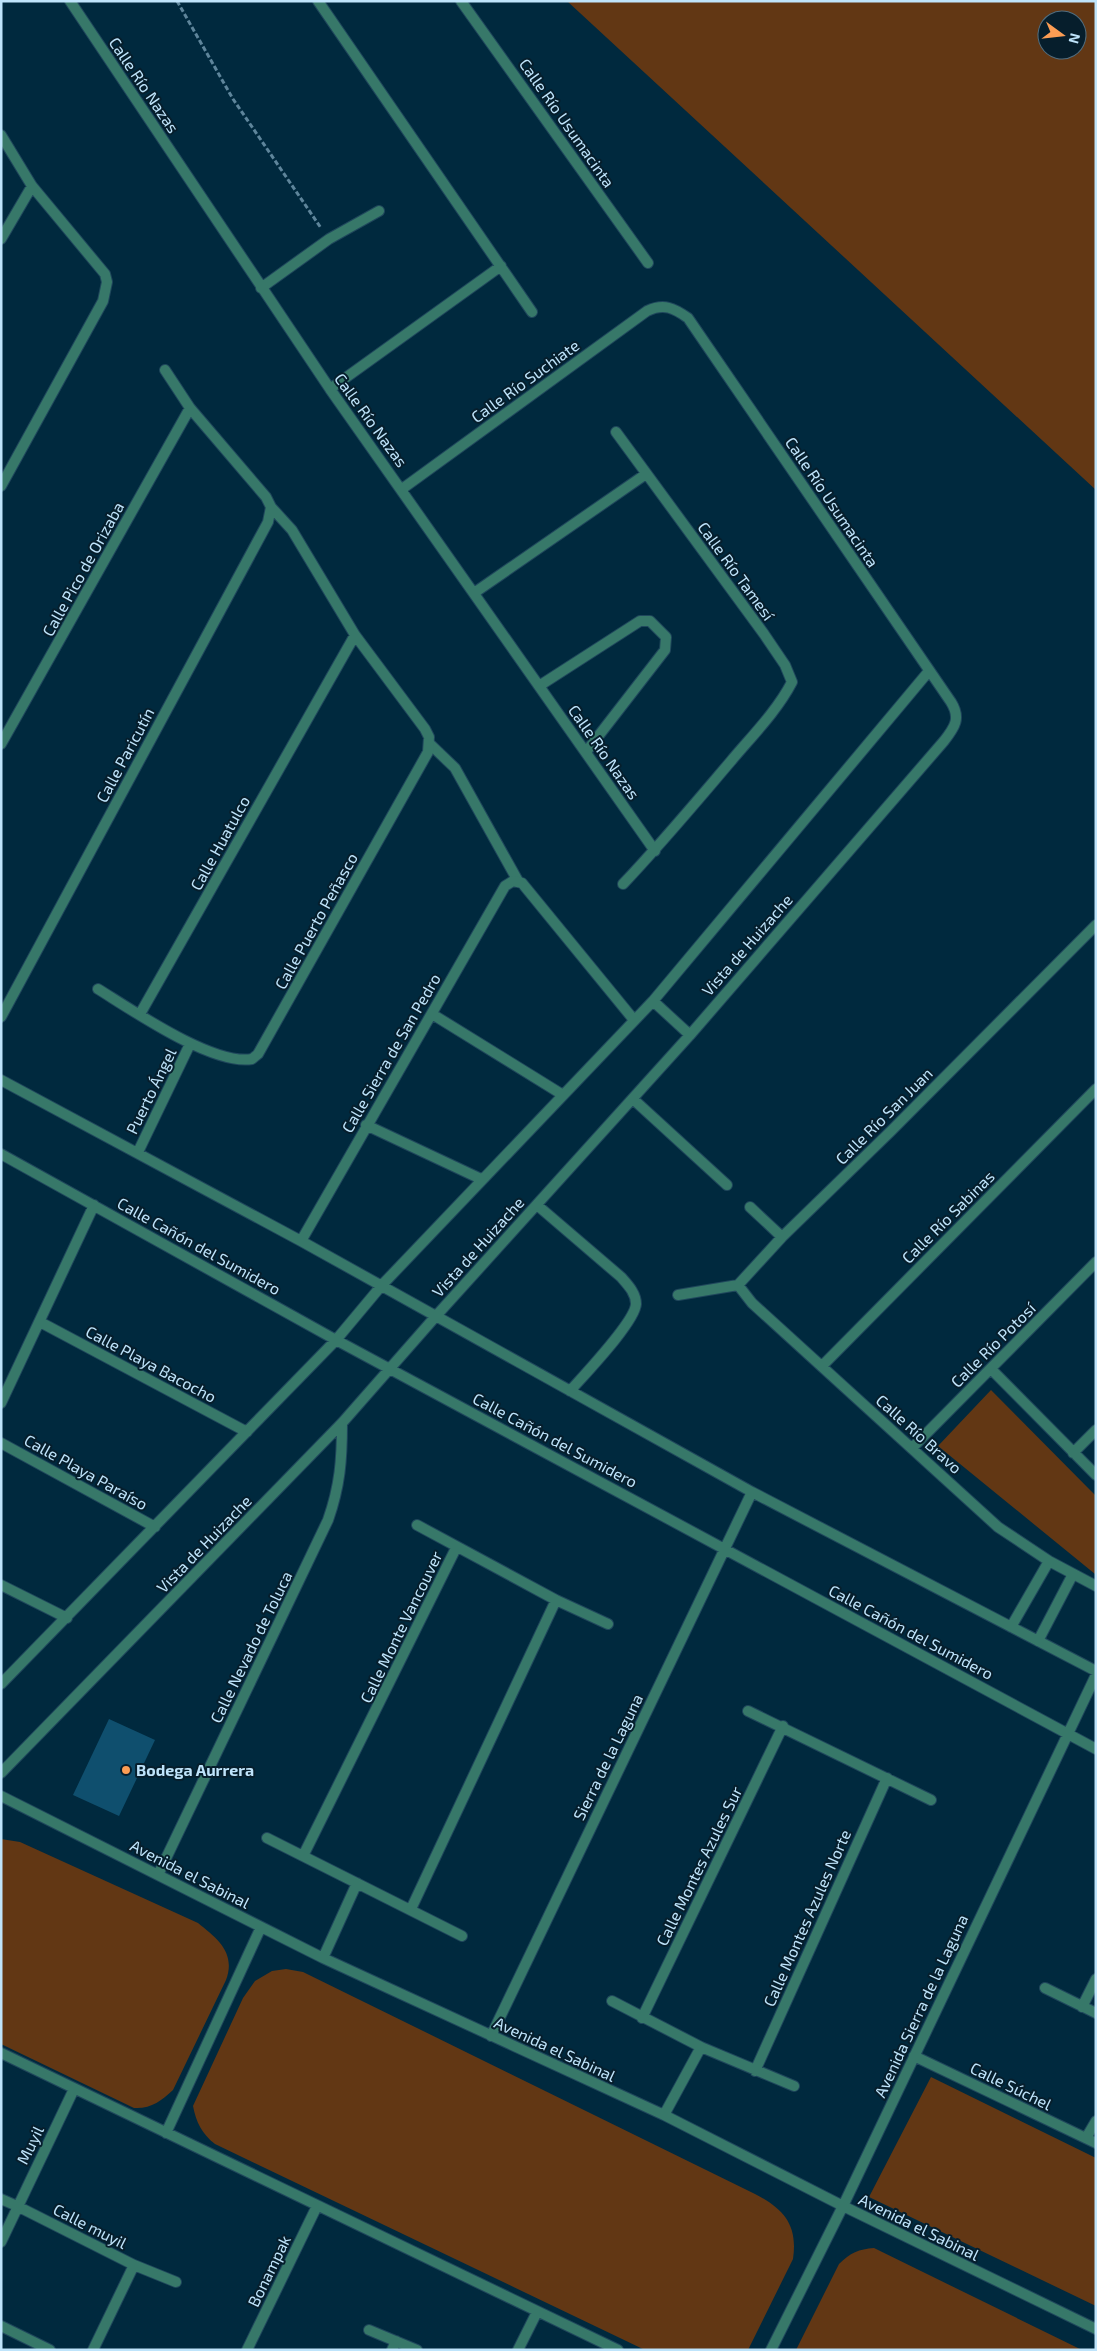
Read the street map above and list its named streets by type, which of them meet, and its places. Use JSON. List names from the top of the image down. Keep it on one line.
{"streets":{"street":["Calle Río Nazas","Calle Río Usumacinta","Calle Río Suchiate","Calle Pico de Orizaba","Calle Río Tamesí","Calle Paricutín","Calle Huatulco","Calle Puerto Peñasco","Vista de Huizache","Calle Sierra de San Pedro","Puerto Ángel","Calle Río San Juan","Calle Río Sabinas","Calle Cañón del Sumidero","Calle Río Potosí","Calle Playa Bacocho","Calle Río Bravo","Calle Playa Paraíso","Calle Monte Vancouver","Calle Nevado de Toluca","Sierra de la Laguna","Calle Montes Azules Sur","Avenida el Sabinal","Calle Montes Azules Norte","Avenida Sierra de la Laguna","Calle Súchel","Muyil","Calle muyil","Bonampak"]},"crossings":[["Calle Río Nazas","Calle Río Suchiate"],["Calle Río Nazas","Calle Río Tamesí"],["Calle Río Usumacinta","Calle Río Suchiate"],["Calle Río Usumacinta","Vista de Huizache"],["Calle Puerto Peñasco","Puerto Ángel"],["Vista de Huizache","Calle Cañón del Sumidero"],["Vista de Huizache","Calle Nevado de Toluca"],["Calle Río San Juan","Calle Río Bravo"],["Calle Río Sabinas","Calle Río Bravo"],["Calle Cañón del Sumidero","Sierra de la Laguna"],["Calle Cañón del Sumidero","Avenida Sierra de la Laguna"],["Calle Río Potosí","Calle Río Bravo"],["Calle Nevado de Toluca","Avenida el Sabinal"],["Sierra de la Laguna","Avenida el Sabinal"],["Avenida el Sabinal","Avenida Sierra de la Laguna"],["Avenida Sierra de la Laguna","Calle Súchel"],["Muyil","Calle muyil"]],"places":["Bodega Aurrera"],"north":"right"}
